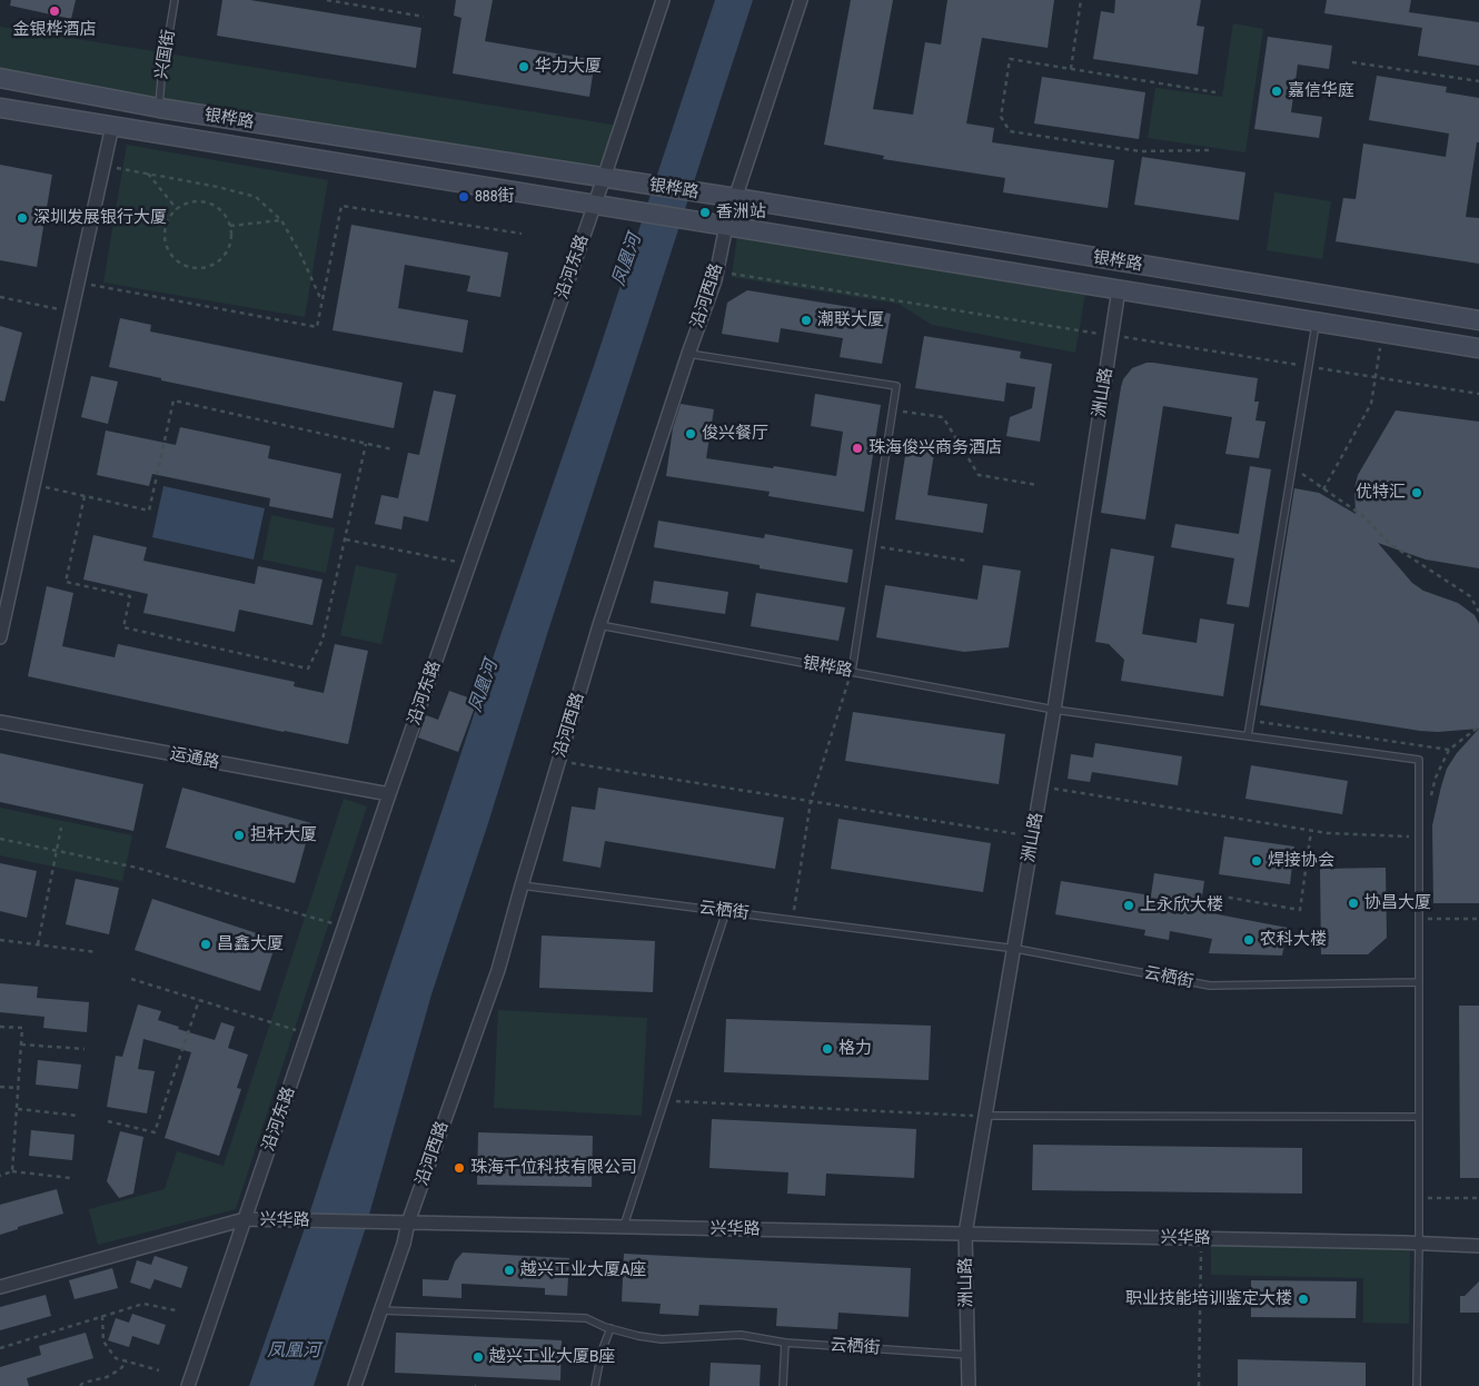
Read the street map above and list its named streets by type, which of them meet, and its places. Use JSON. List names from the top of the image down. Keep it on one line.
{"streets":{"main road":["银桦路"],"street":["沿河东路","沿河西路","洲山路","运通路","兴华路"],"lane":["兴国街","云栖街"]},"crossings":[["兴国街","银桦路"],["银桦路","沿河东路"],["银桦路","沿河西路"],["银桦路","洲山路"],["沿河东路","运通路"],["沿河东路","兴华路"],["沿河西路","云栖街"],["沿河西路","兴华路"],["洲山路","云栖街"],["洲山路","兴华路"]],"water":["凤凰河"],"places":["金银桦酒店","华力大厦","嘉信华庭","888街","香洲站","深圳发展银行大厦","潮联大厦","俊兴餐厅","珠海俊兴商务酒店","优特汇","担杆大厦","焊接协会","协昌大厦","上永欣大楼","农科大楼","昌鑫大厦","格力","珠海千位科技有限公司","越兴工业大厦A座","职业技能培训鉴定大楼","越兴工业大厦B座"]}
